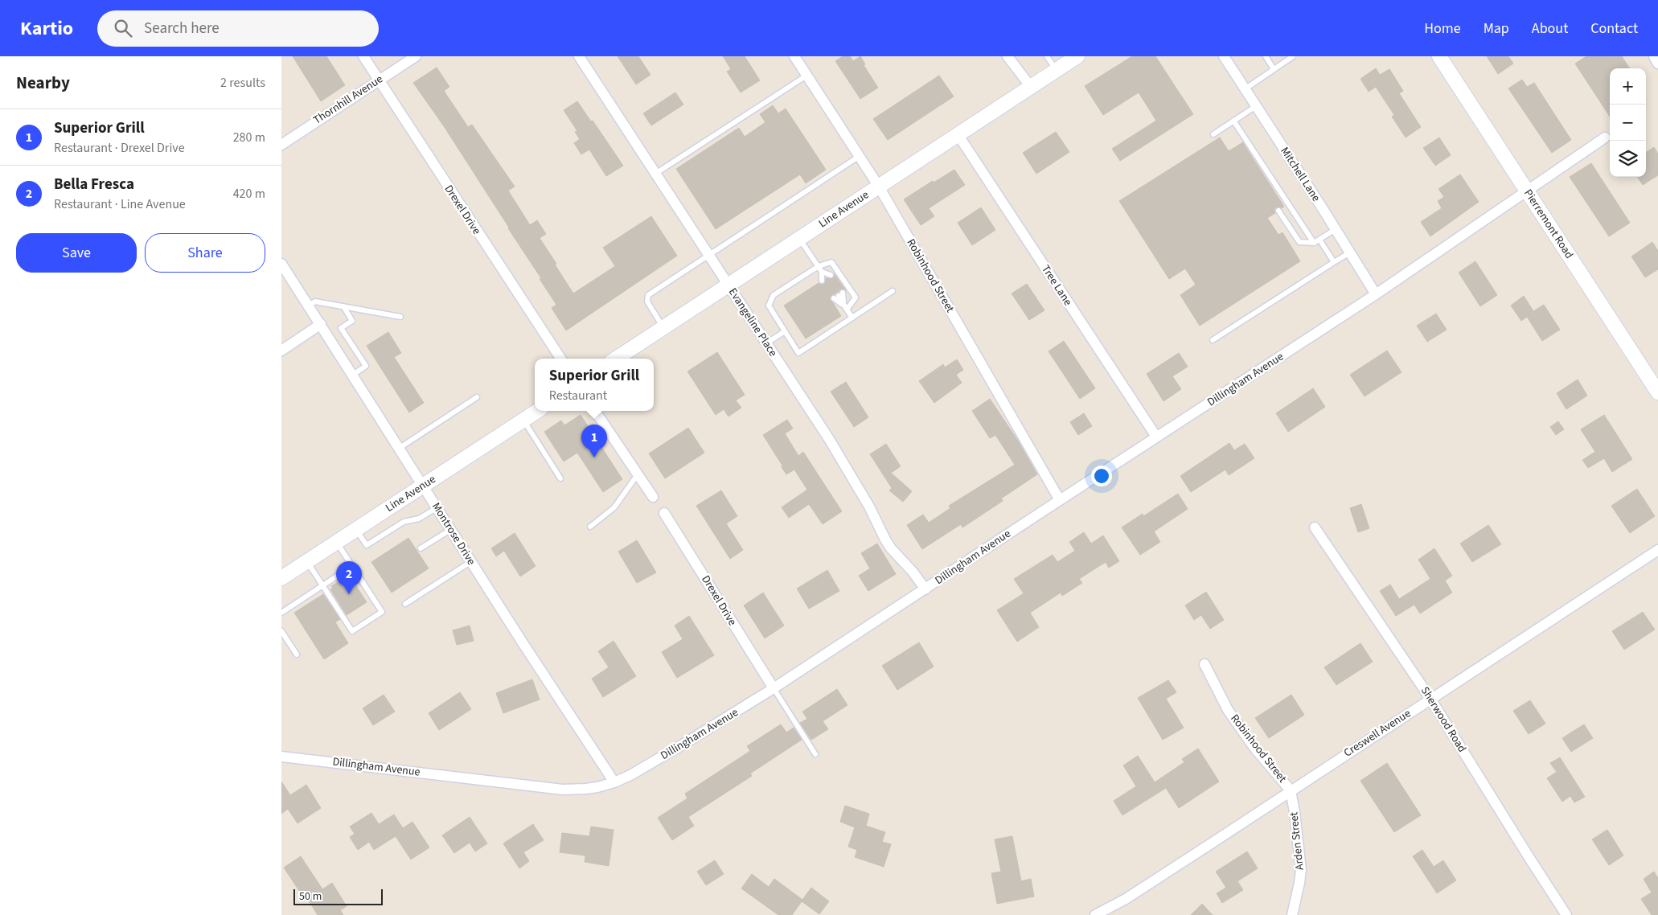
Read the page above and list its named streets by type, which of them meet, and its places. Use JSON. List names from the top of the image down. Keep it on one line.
{"streets":{"main road":["Line Avenue","Pierremont Road"],"street":["Thornhill Avenue","Mitchell Lane","Drexel Drive","Robinhood Street","Tree Lane","Evangeline Place","Dillingham Avenue","Montrose Drive","Sherwood Road","Creswell Avenue","Arden Street"]},"crossings":[["Thornhill Avenue","Drexel Drive"],["Mitchell Lane","Dillingham Avenue"],["Line Avenue","Robinhood Street"],["Line Avenue","Tree Lane"],["Line Avenue","Evangeline Place"],["Line Avenue","Montrose Drive"],["Drexel Drive","Dillingham Avenue"],["Pierremont Road","Dillingham Avenue"],["Robinhood Street","Dillingham Avenue"],["Robinhood Street","Creswell Avenue"],["Robinhood Street","Arden Street"],["Tree Lane","Dillingham Avenue"],["Evangeline Place","Dillingham Avenue"],["Dillingham Avenue","Montrose Drive"],["Sherwood Road","Creswell Avenue"],["Creswell Avenue","Arden Street"]],"scale_bar":"50 m","page":{"header":"Kartio","search":"Search here","nav":["Home","Map","About","Contact"],"heading":["Nearby","2 results"],"map_buttons":["+","−"],"list":[{"mark":"1","name":"Superior Grill","note":"Restaurant · Drexel Drive","value":"280 m"},{"mark":"2","name":"Bella Fresca","note":"Restaurant · Line Avenue","value":"420 m"}],"buttons":["Save","Share"],"popup":["Superior Grill","Restaurant"],"pins":["1","2"],"scale":"50 m"}}
